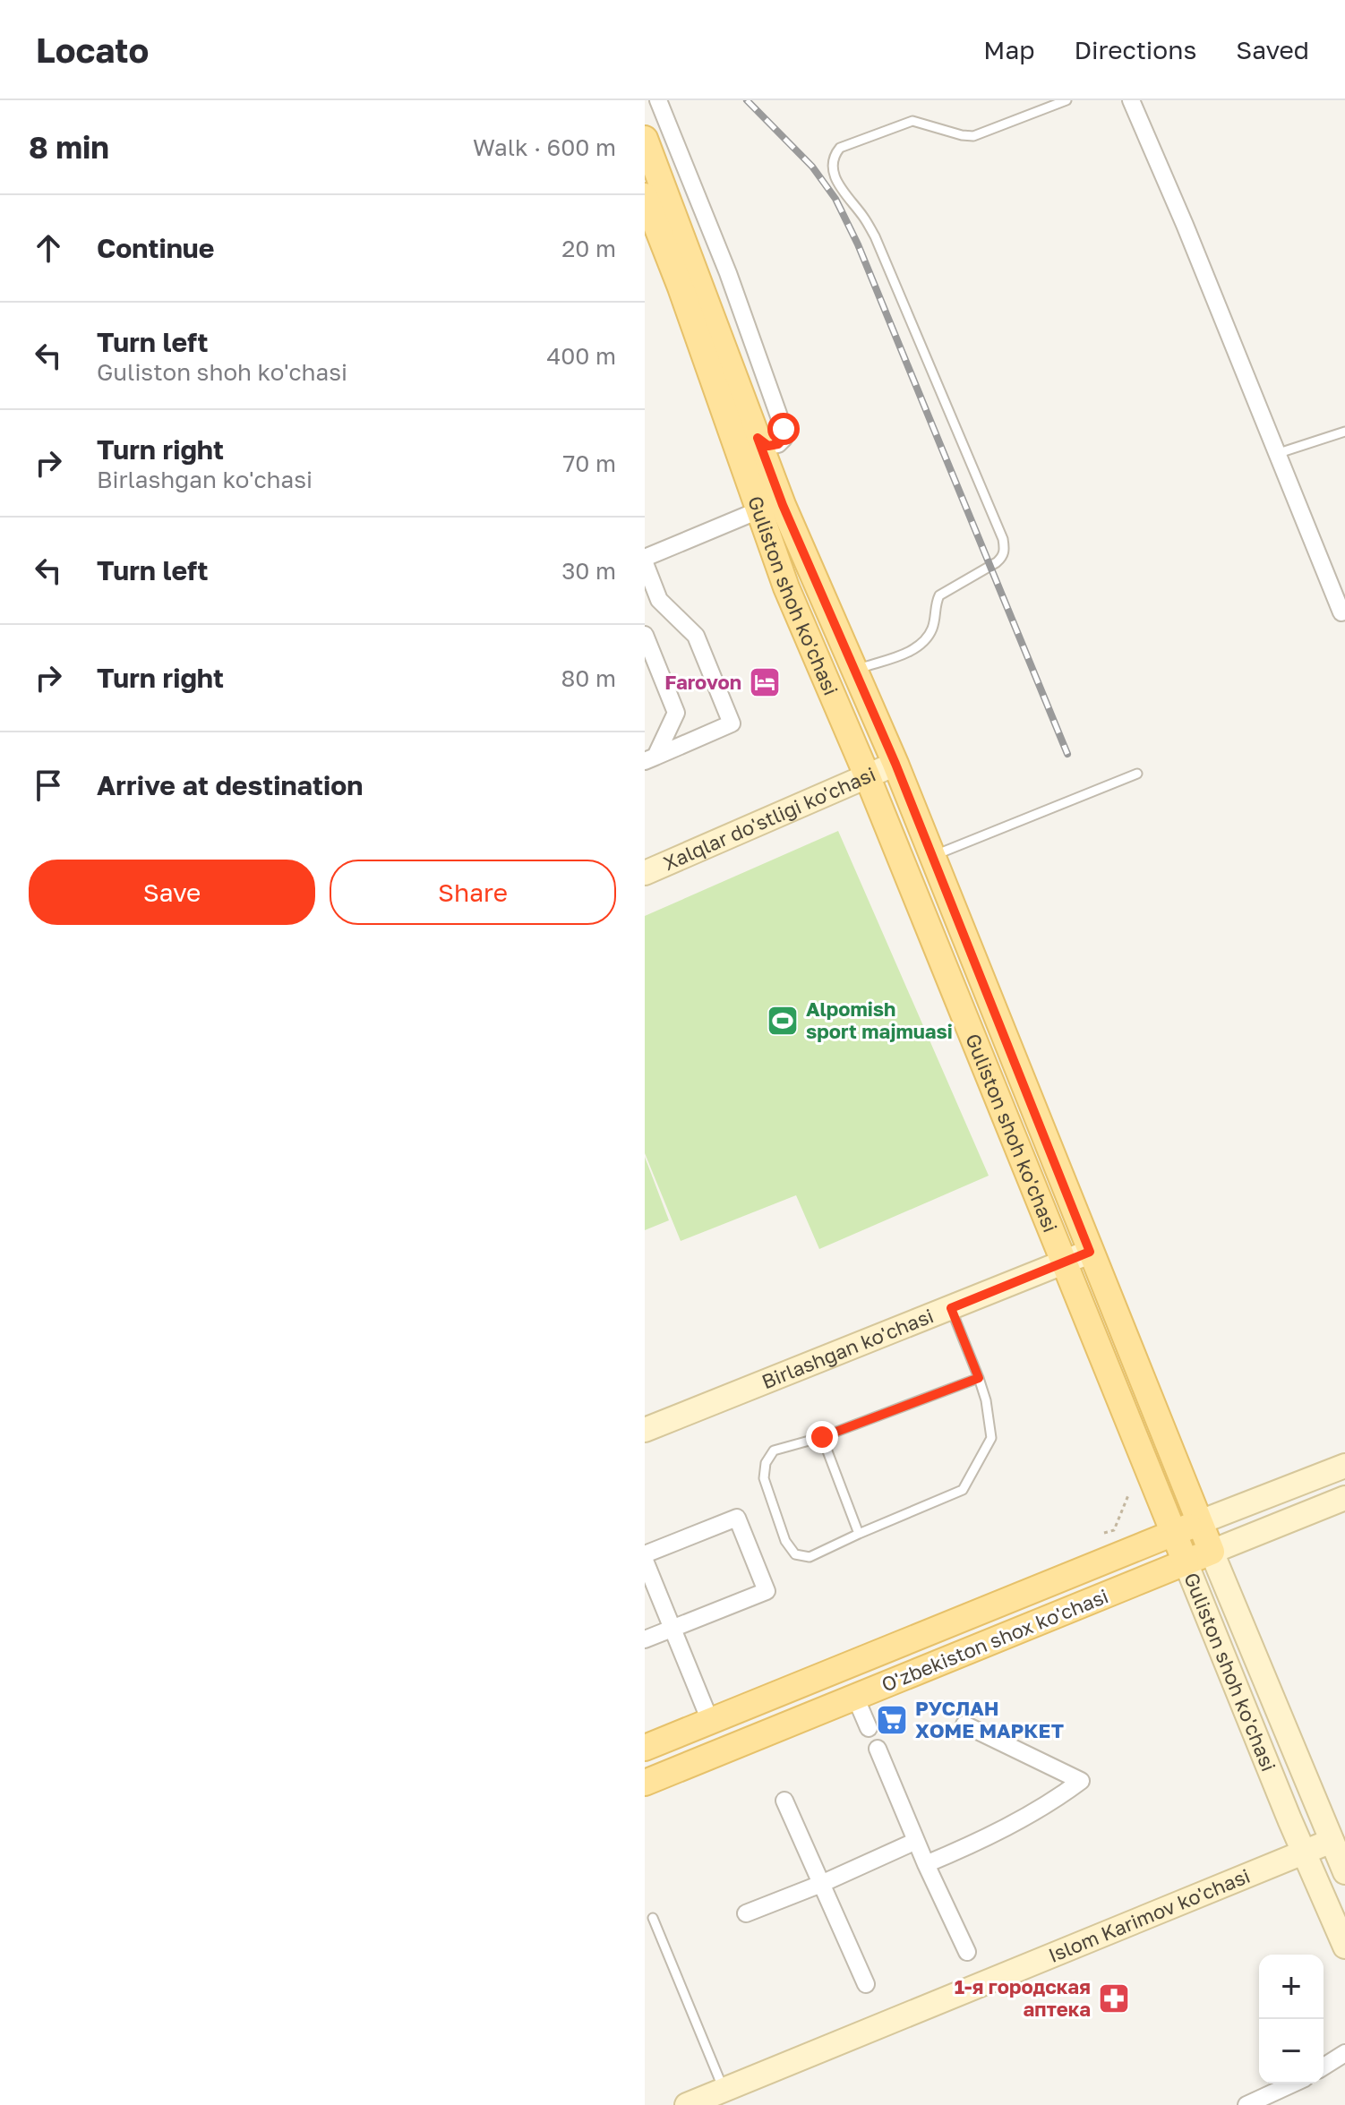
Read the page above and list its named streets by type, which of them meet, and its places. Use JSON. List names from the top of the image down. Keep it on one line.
{"streets":{"main road":["Guliston shoh ko'chasi","O'zbekiston shox ko'chasi"],"street":["Xalqlar do'stligi ko'chasi","Birlashgan ko'chasi","Islom Karimov ko'chasi"]},"crossings":[["Guliston shoh ko'chasi","Xalqlar do'stligi ko'chasi"],["Guliston shoh ko'chasi","Birlashgan ko'chasi"],["Guliston shoh ko'chasi","O'zbekiston shox ko'chasi"],["Guliston shoh ko'chasi","Islom Karimov ko'chasi"]],"places":{"hotel":["Farovon"],"sports":["Alpomish sport majmuasi"],"supermarket":["РУСЛАН ХОМЕ МАРКЕТ"],"pharmacy":["1-я городская аптека"]},"page":{"header":"Locato","nav":["Map","Directions","Saved"],"heading":["8 min","Walk · 600 m"],"list":[["Continue","20 m"],["Turn left","Guliston shoh ko'chasi","400 m"],["Turn right","Birlashgan ko'chasi","70 m"],["Turn left","30 m"],["Turn right","80 m"],"Arrive at destination"],"buttons":["Save","Share"],"map_buttons":["+","−"]}}
